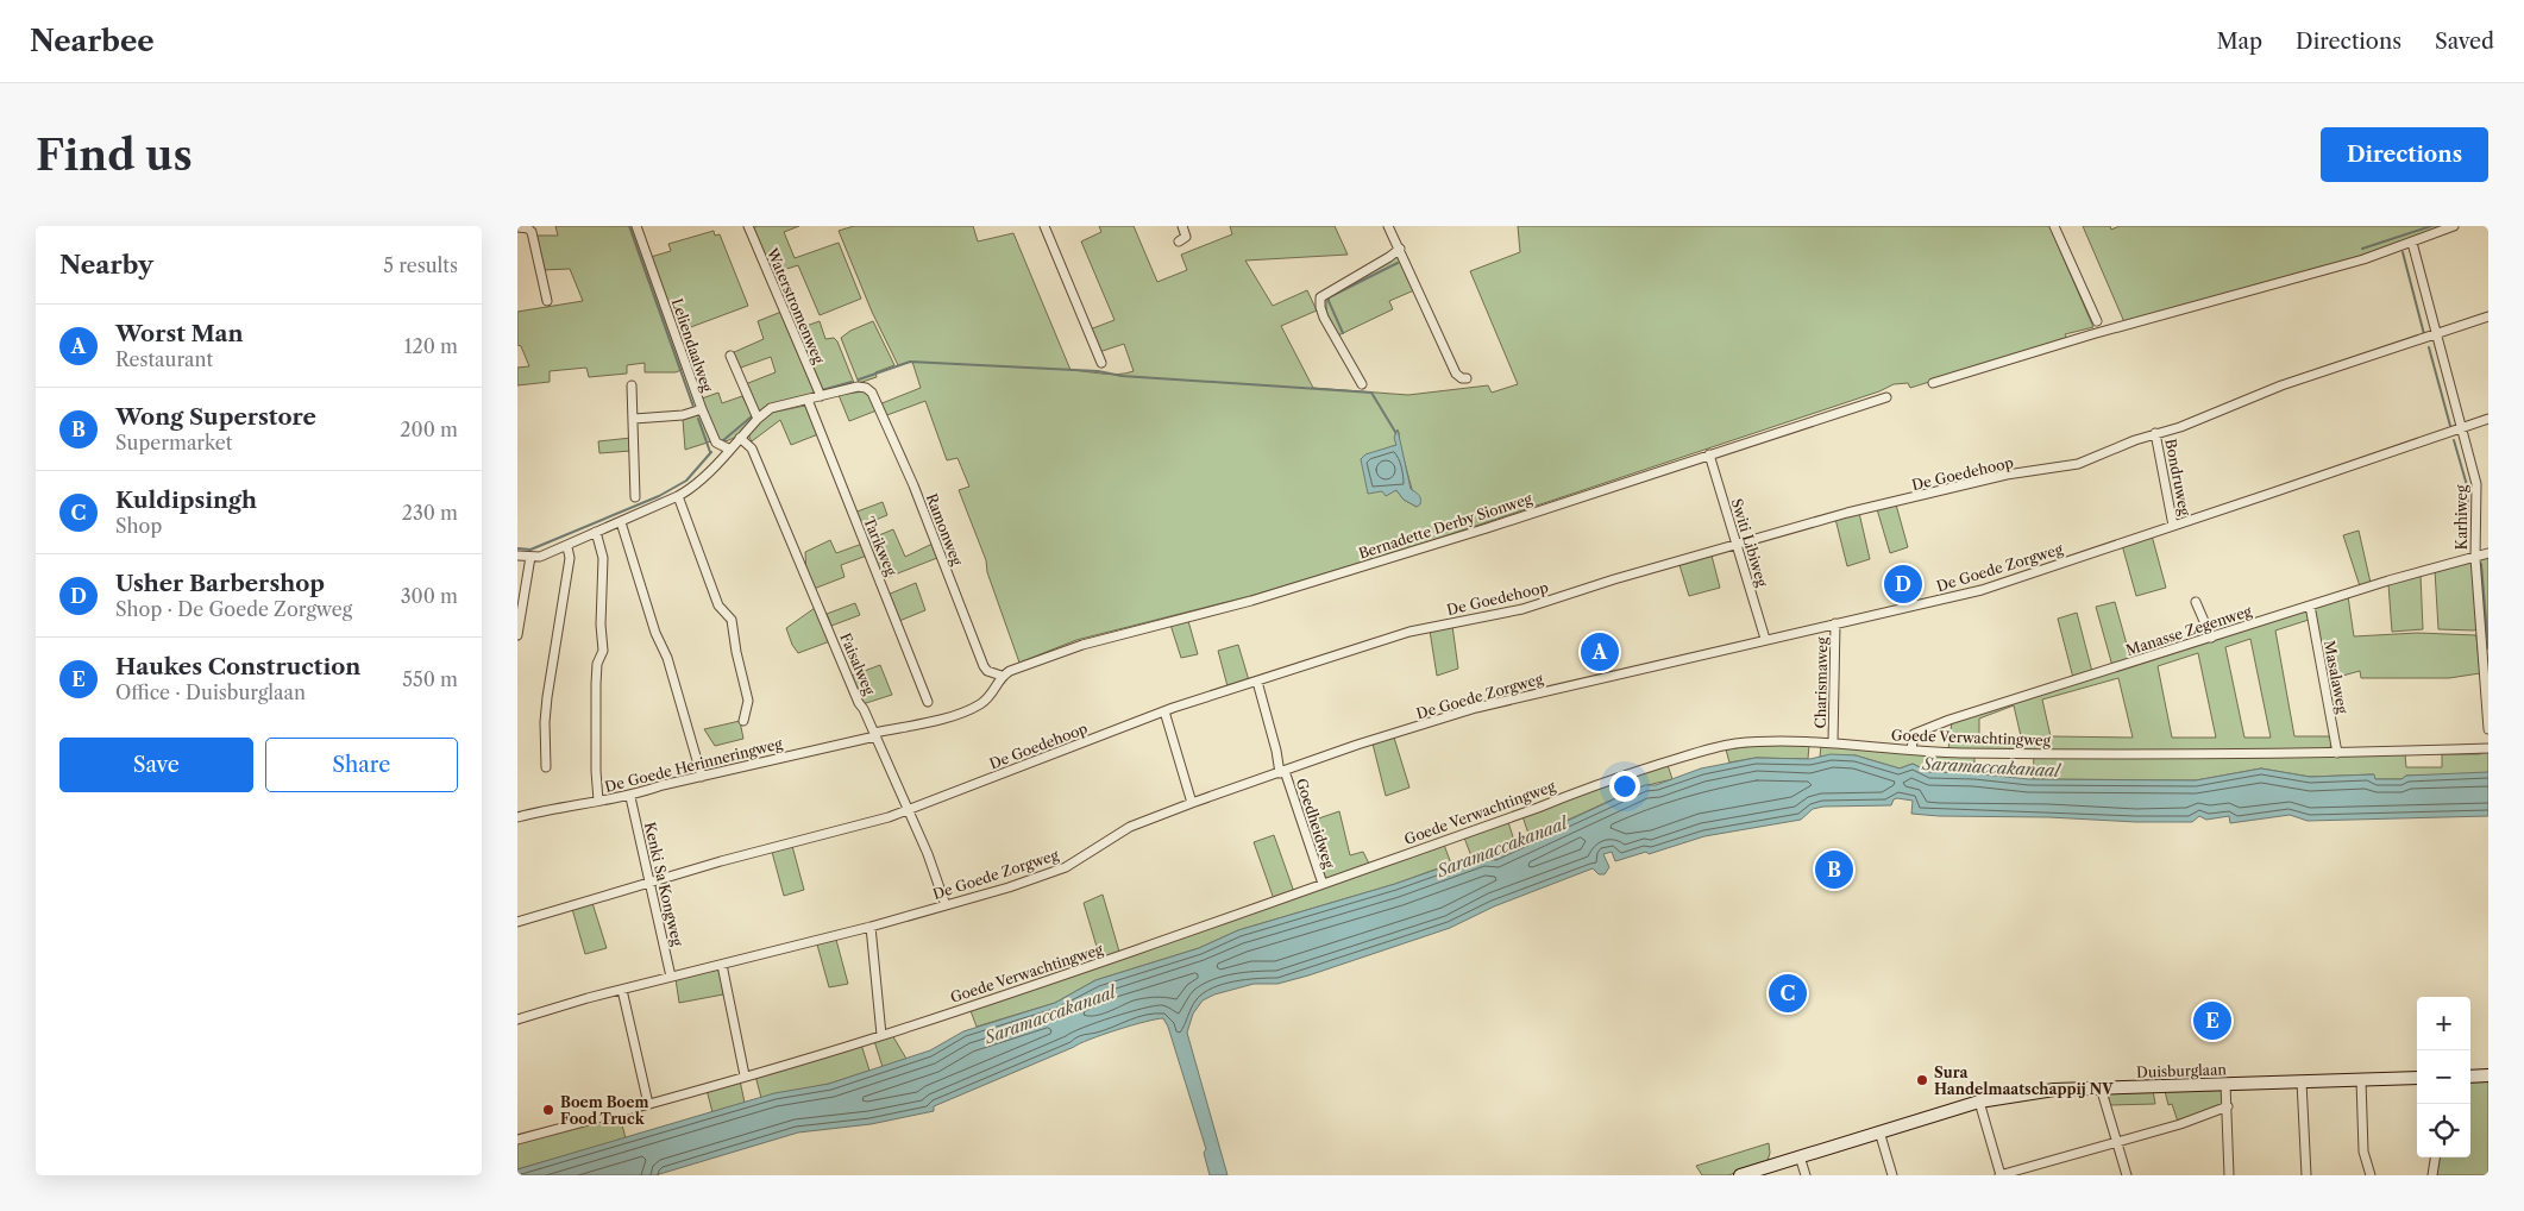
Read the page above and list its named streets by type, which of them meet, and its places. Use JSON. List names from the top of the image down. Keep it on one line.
{"streets":{"street":["Waterstromenweg","Leliendaalweg","De Goedehoop","Bondruweg","Karhiweg","Bernadette Derby Sionweg","Ramonweg","Switi Libiweg","Tarikweg","De Goede Zorgweg","Manasse Zegenweg","Faisalweg","Masalaweg","Charismaweg","Goede Verwachtingweg","De Goede Herinneringweg","Goedheidweg","Kenki Sa Kongweg","Duisburglaan"]},"crossings":[["Waterstromenweg","Ramonweg"],["De Goedehoop","Bondruweg"],["De Goedehoop","Karhiweg"],["De Goedehoop","Switi Libiweg"],["De Goedehoop","Faisalweg"],["De Goedehoop","Goedheidweg"],["De Goedehoop","Kenki Sa Kongweg"],["Bondruweg","De Goede Zorgweg"],["Karhiweg","De Goede Zorgweg"],["Karhiweg","Manasse Zegenweg"],["Bernadette Derby Sionweg","Ramonweg"],["Bernadette Derby Sionweg","Switi Libiweg"],["Bernadette Derby Sionweg","De Goede Herinneringweg"],["Ramonweg","De Goede Herinneringweg"],["Switi Libiweg","De Goede Zorgweg"],["De Goede Zorgweg","Faisalweg"],["De Goede Zorgweg","Charismaweg"],["De Goede Zorgweg","Goedheidweg"],["De Goede Zorgweg","Kenki Sa Kongweg"],["Manasse Zegenweg","Masalaweg"],["Manasse Zegenweg","Goede Verwachtingweg"],["Faisalweg","De Goede Herinneringweg"],["Masalaweg","Goede Verwachtingweg"],["Charismaweg","Goede Verwachtingweg"],["Goede Verwachtingweg","Goedheidweg"],["De Goede Herinneringweg","Kenki Sa Kongweg"]],"water":["Saramaccakanaal"],"places":["Sura Handelmaatschappij NV","Boem Boem Food Truck"],"page":{"header":"Nearbee","nav":["Map","Directions","Saved"],"buttons":["Directions",["Save","Share"]],"title":"Find us","heading":["Nearby","5 results"],"list":[{"mark":"A","name":"Worst Man","note":"Restaurant","value":"120 m"},{"mark":"B","name":"Wong Superstore","note":"Supermarket","value":"200 m"},{"mark":"C","name":"Kuldipsingh","note":"Shop","value":"230 m"},{"mark":"D","name":"Usher Barbershop","note":"Shop · De Goede Zorgweg","value":"300 m"},{"mark":"E","name":"Haukes Construction","note":"Office · Duisburglaan","value":"550 m"}],"pins":["D","A","B","C","E"],"map_buttons":["+","−"]}}
